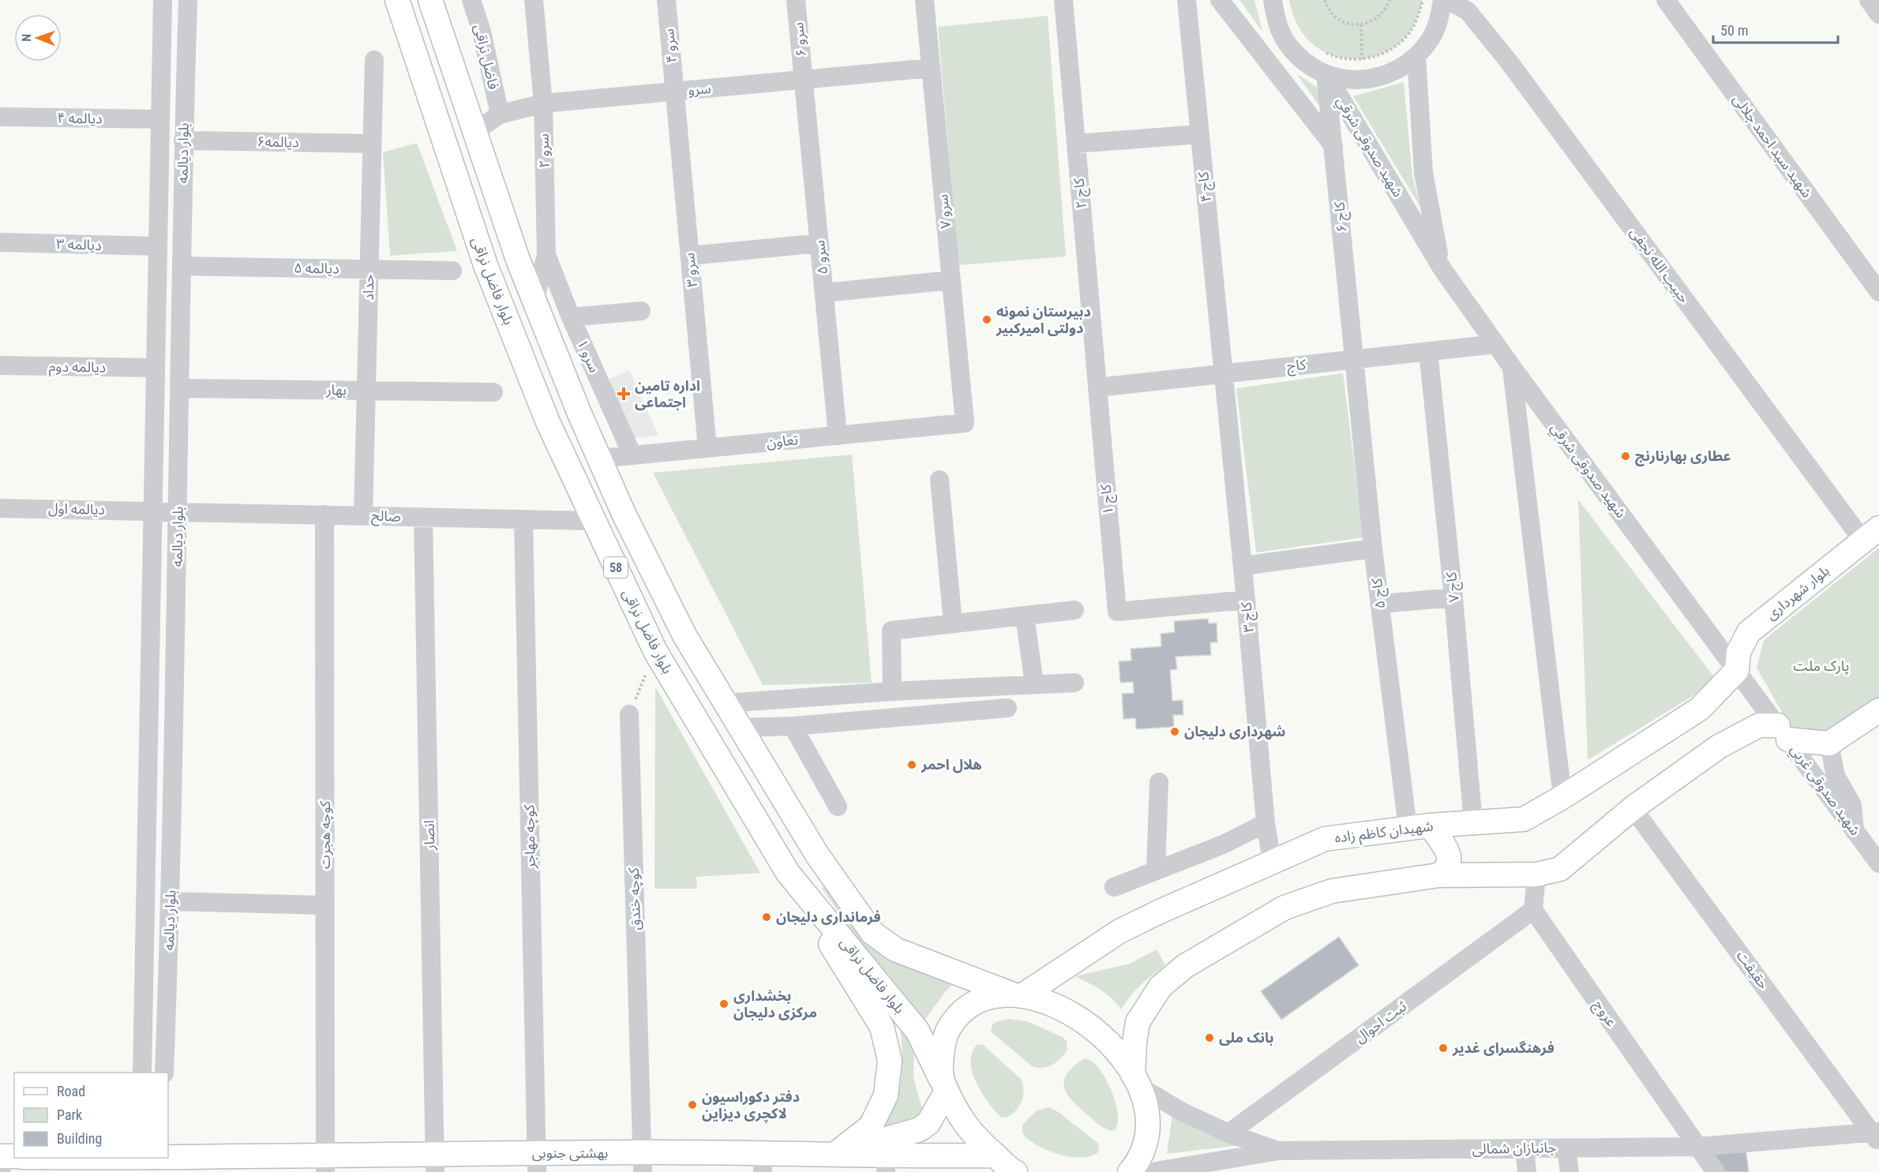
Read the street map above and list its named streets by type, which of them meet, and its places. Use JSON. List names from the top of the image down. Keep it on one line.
{"streets":{"main road":["بلوار فاضل نراقی","58","بلوار شهرداری","شهیدان کاظم زاده","بهشتی جنوبی"],"street":["سرو ۶","سرو ۴","فاضل نراقی","سرو","دیالمه ۴","دیالمه۶","شهید سید احمد جلالی","شهید صدوقی شرقي","سرو ۲","بلوار دیالمه","کاج ۴","کاج ۲","سرو ۷","کاج ۶","دیالمه ۳","سرو ۵","حبیب الله نجفی","دیالمه ۵","سرو ۳","حداد","سرو ۱","کاج","دیالمه دوم","بهار","تعاون","کاج ۱","دیالمه اول","صالح","کاج ۷","کاج ۵","کاج ۳","شهید صدوقی غربي","کوچه هجرت","انصار","کوچه مهاجر","کوچه خندق","حقیقت","عروج","ثبت احوال","جانبازان شمالی"]},"crossings":[["سرو ۶","سرو"],["سرو ۶","سرو ۵"],["سرو ۴","سرو"],["سرو ۴","سرو ۳"],["فاضل نراقی","سرو"],["سرو","سرو ۲"],["سرو","سرو ۷"],["سرو","سرو ۵"],["سرو","سرو ۳"],["سرو","بلوار فاضل نراقی"],["دیالمه ۴","بلوار دیالمه"],["دیالمه۶","بلوار دیالمه"],["دیالمه۶","حداد"],["شهید صدوقی شرقي","کاج ۶"],["شهید صدوقی شرقي","کاج"],["شهید صدوقی شرقي","بلوار شهرداری"],["شهید صدوقی شرقي","شهید صدوقی غربي"],["شهید صدوقی شرقي","شهیدان کاظم زاده"],["سرو ۲","بلوار فاضل نراقی"],["سرو ۲","سرو ۱"],["بلوار دیالمه","دیالمه ۳"],["بلوار دیالمه","دیالمه ۵"],["بلوار دیالمه","دیالمه دوم"],["بلوار دیالمه","بهار"],["بلوار دیالمه","دیالمه اول"],["بلوار دیالمه","صالح"],["کاج ۴","کاج"],["کاج ۴","کاج ۳"],["کاج ۲","کاج"],["کاج ۲","کاج ۱"],["سرو ۷","تعاون"],["کاج ۶","کاج"],["کاج ۶","کاج ۵"],["سرو ۵","تعاون"],["حبیب الله نجفی","بلوار شهرداری"],["دیالمه ۵","حداد"],["سرو ۳","تعاون"],["بلوار فاضل نراقی","تعاون"],["بلوار فاضل نراقی","صالح"],["بلوار فاضل نراقی","شهیدان کاظم زاده"],["بلوار فاضل نراقی","بهشتی جنوبی"],["حداد","بهار"],["حداد","صالح"],["سرو ۱","تعاون"],["کاج","کاج ۱"],["کاج","کاج ۷"],["کاج","کاج ۵"],["کاج","کاج ۳"],["کاج ۱","کاج ۳"],["دیالمه اول","صالح"],["صالح","کوچه هجرت"],["صالح","انصار"],["صالح","کوچه مهاجر"],["کاج ۷","شهیدان کاظم زاده"],["بلوار شهرداری","شهیدان کاظم زاده"],["کاج ۵","شهیدان کاظم زاده"],["کاج ۳","شهیدان کاظم زاده"],["کوچه هجرت","بهشتی جنوبی"],["انصار","بهشتی جنوبی"],["کوچه مهاجر","بهشتی جنوبی"],["کوچه خندق","بهشتی جنوبی"],["حقیقت","جانبازان شمالی"],["عروج","ثبت احوال"],["عروج","جانبازان شمالی"]],"parks":["پارک ملت"],"places":{"other":["دبیرستان نمونه دولتی امیرکبیر","عطاری بهارنارنج","شهرداری دلیجان","هلال احمر","فرمانداری دلیجان","بخشداری مرکزی دلیجان","بانک ملی","فرهنگسرای غدیر","دفتر دکوراسیون لاکچری دیزاین"],"health":["اداره تامین اجتماعی"]},"legend":["Road","Park","Building"],"scale_bar":"50 m","north":"left"}
